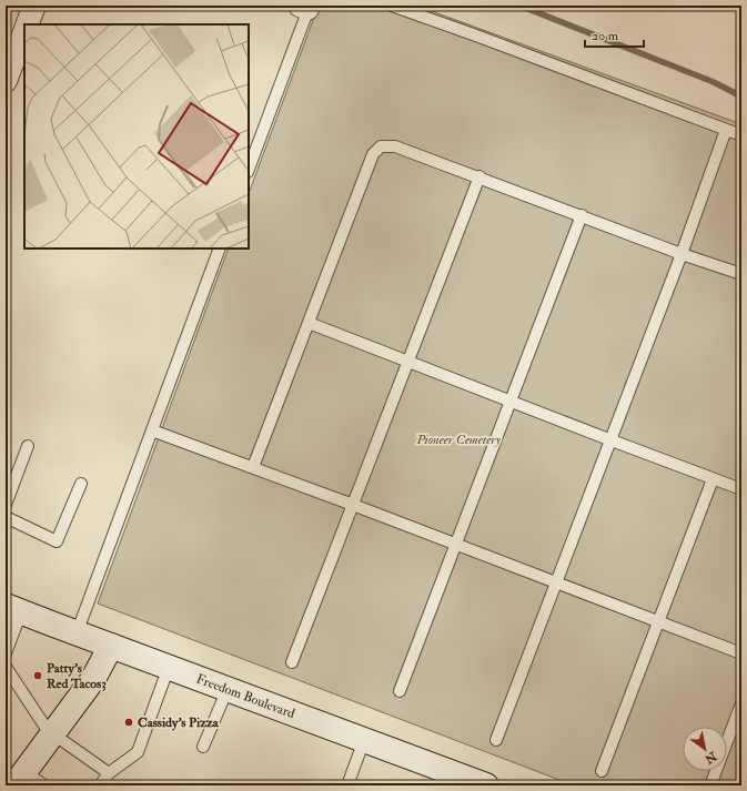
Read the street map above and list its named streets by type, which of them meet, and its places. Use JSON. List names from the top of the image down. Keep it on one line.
{"streets":{"main road":["Freedom Boulevard"]},"parks":["Pioneer Cemetery"],"places":["Patty's Red Tacos3","Cassidy's Pizza"],"scale_bar":"20 m","north":"bottom right"}
